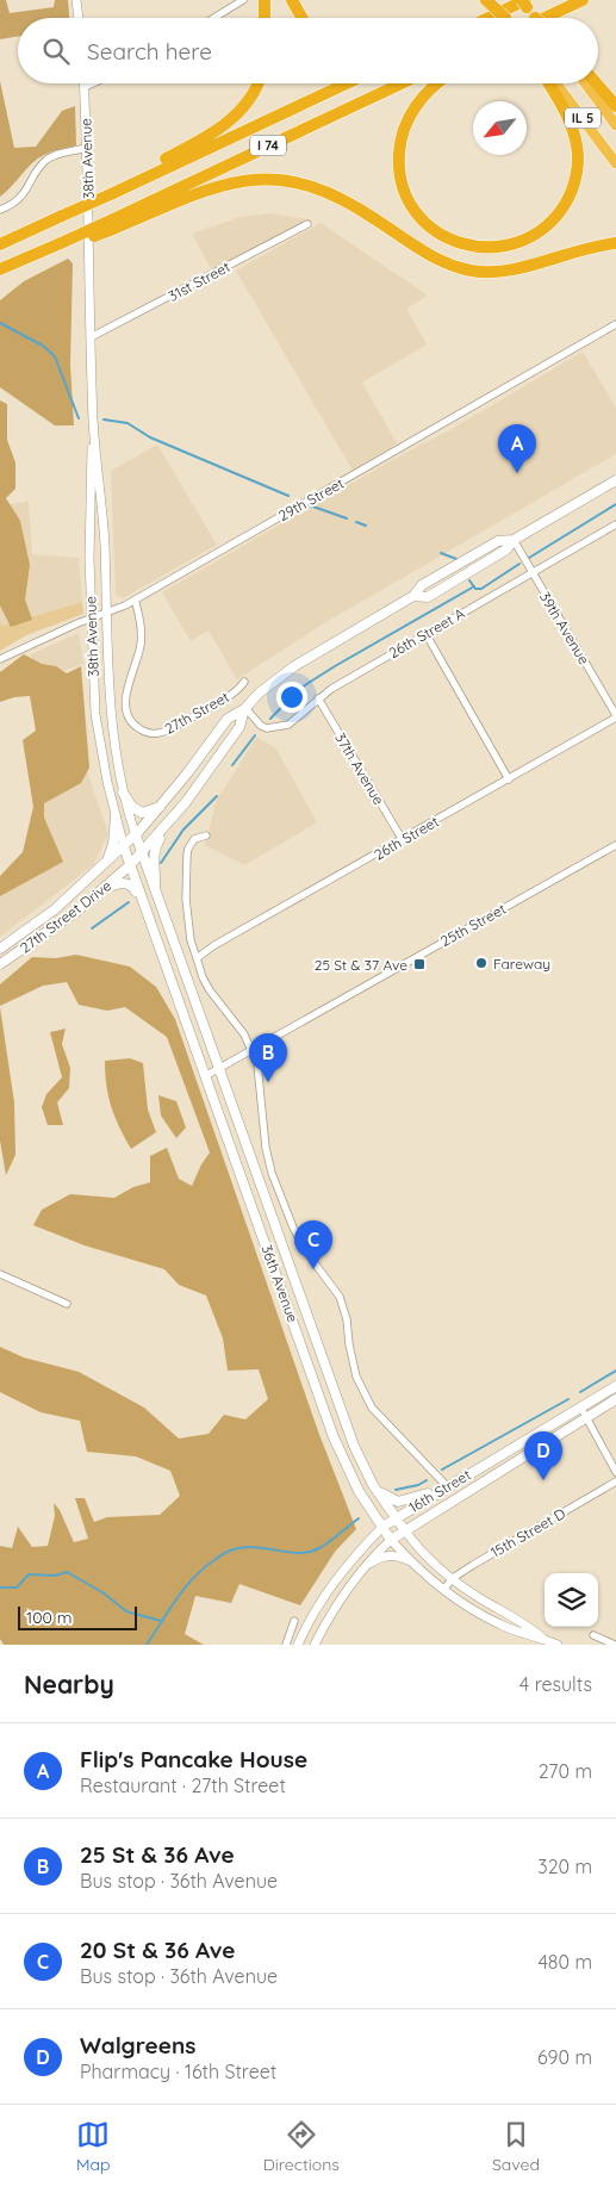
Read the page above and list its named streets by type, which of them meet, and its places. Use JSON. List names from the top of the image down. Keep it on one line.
{"streets":{"highway":["IL 5","I 74"],"main road":["27th Street","27th Street Drive","36th Avenue","16th Street"],"street":["38th Avenue","31st Street","29th Street","39th Avenue","26th Street A","37th Avenue","26th Street","25th Street","15th Street D"]},"crossings":[["38th Avenue","31st Street"],["38th Avenue","29th Street"],["38th Avenue","27th Street"],["38th Avenue","27th Street Drive"],["38th Avenue","36th Avenue"],["29th Street","27th Street"],["39th Avenue","26th Street A"],["39th Avenue","27th Street"],["39th Avenue","26th Street"],["26th Street A","27th Street"],["26th Street A","37th Avenue"],["27th Street","27th Street Drive"],["27th Street","36th Avenue"],["37th Avenue","26th Street"],["27th Street Drive","36th Avenue"],["25th Street","36th Avenue"],["36th Avenue","16th Street"],["36th Avenue","15th Street D"]],"places":{"other":["Fareway"],"transit":["25 St & 37 Ave"]},"scale_bar":"100 m","north":"bottom left","page":{"search":"Search here","pins":["A","B","C","D"],"scale":"100 m","heading":["Nearby","4 results"],"list":[{"mark":"A","name":"Flip's Pancake House","note":"Restaurant · 27th Street","value":"270 m"},{"mark":"B","name":"25 St & 36 Ave","note":"Bus stop · 36th Avenue","value":"320 m"},{"mark":"C","name":"20 St & 36 Ave","note":"Bus stop · 36th Avenue","value":"480 m"},{"mark":"D","name":"Walgreens","note":"Pharmacy · 16th Street","value":"690 m"}],"nav":["Map","Directions","Saved"]}}
